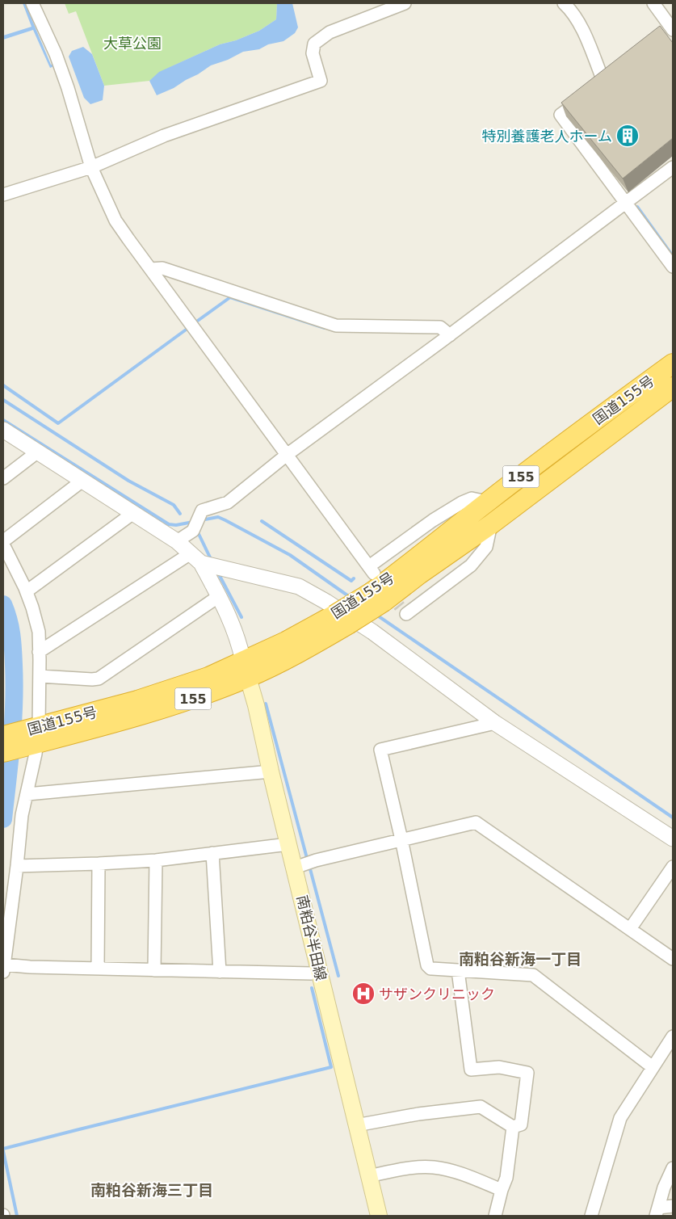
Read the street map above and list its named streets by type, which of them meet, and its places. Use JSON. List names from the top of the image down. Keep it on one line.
{"streets":{"highway":["国道155号","155"],"main road":["南粕谷半田線"]},"crossings":[["国道155号","南粕谷半田線"]],"districts":["南粕谷新海一丁目","南粕谷新海三丁目"],"parks":["大草公園"],"places":{"building":["特別養護老人ホーム"],"hospital":["サザンクリニック"]}}
